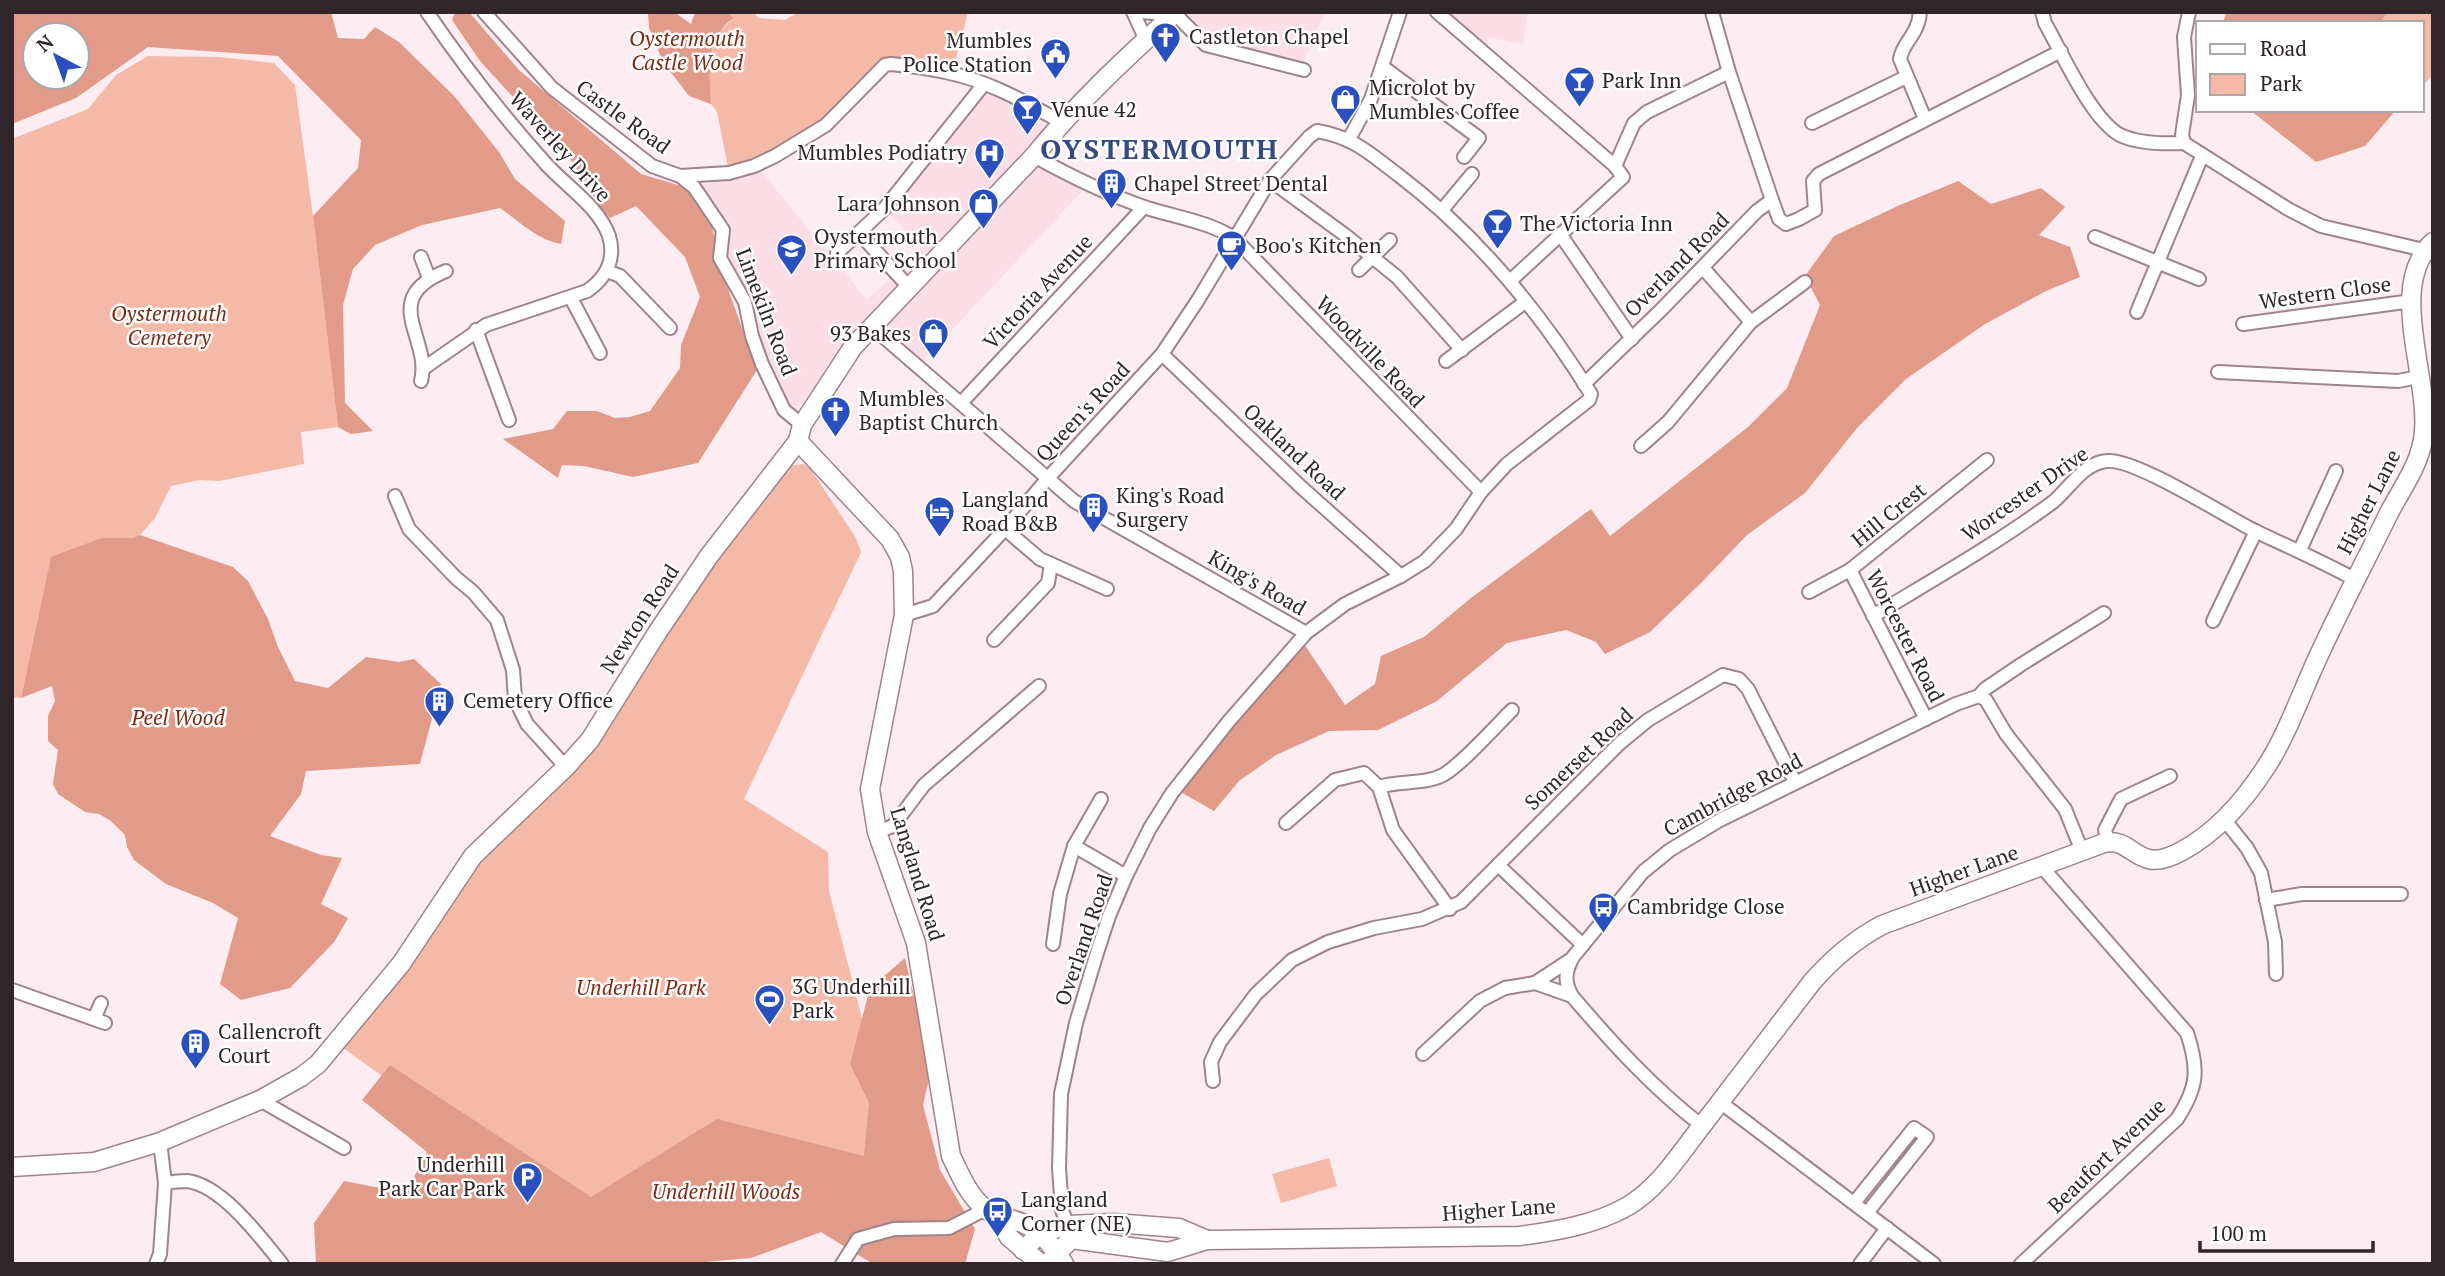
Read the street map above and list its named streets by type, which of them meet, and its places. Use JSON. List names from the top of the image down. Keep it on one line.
{"streets":{"street":["Castle Road","Waverley Drive","Overland Road","Victoria Avenue","Western Close","Limekiln Road","Woodville Road","Queen's Road","Oakland Road","Worcester Drive","Higher Lane","Hill Crest","King's Road","Newton Road","Worcester Road","Somerset Road","Cambridge Road","Langland Road","Beaufort Avenue"]},"crossings":[["Castle Road","Limekiln Road"],["Castle Road","Newton Road"],["Overland Road","Woodville Road"],["Overland Road","Oakland Road"],["Overland Road","Higher Lane"],["Overland Road","King's Road"],["Victoria Avenue","King's Road"],["Western Close","Higher Lane"],["Limekiln Road","Newton Road"],["Limekiln Road","Langland Road"],["Woodville Road","Queen's Road"],["Queen's Road","Oakland Road"],["Queen's Road","King's Road"],["Queen's Road","Langland Road"],["Worcester Drive","Higher Lane"],["Worcester Drive","Worcester Road"],["Higher Lane","Langland Road"],["Higher Lane","Beaufort Avenue"],["Hill Crest","Worcester Road"],["King's Road","Newton Road"],["Newton Road","Langland Road"],["Worcester Road","Cambridge Road"],["Somerset Road","Cambridge Road"]],"districts":["OYSTERMOUTH"],"parks":["Oystermouth Castle Wood","Oystermouth Cemetery","Peel Wood","Underhill Park","Underhill Woods"],"places":{"church":["Castleton Chapel","Mumbles Baptist Church"],"public building":["Mumbles Police Station"],"bar":["Park Inn","Venue 42","The Victoria Inn"],"shop":["Microlot by Mumbles Coffee","Lara Johnson","93 Bakes"],"hospital":["Mumbles Podiatry"],"building":["Chapel Street Dental","King's Road Surgery","Cemetery Office","Callencroft Court"],"cafe":["Boo's Kitchen"],"school or university":["Oystermouth Primary School"],"hotel":["Langland Road B&B"],"bus stop":["Cambridge Close","Langland Corner (NE)"],"sports":["3G Underhill Park"],"parking":["Underhill Park Car Park"]},"legend":["Road","Park"],"scale_bar":"100 m","north":"top left"}
